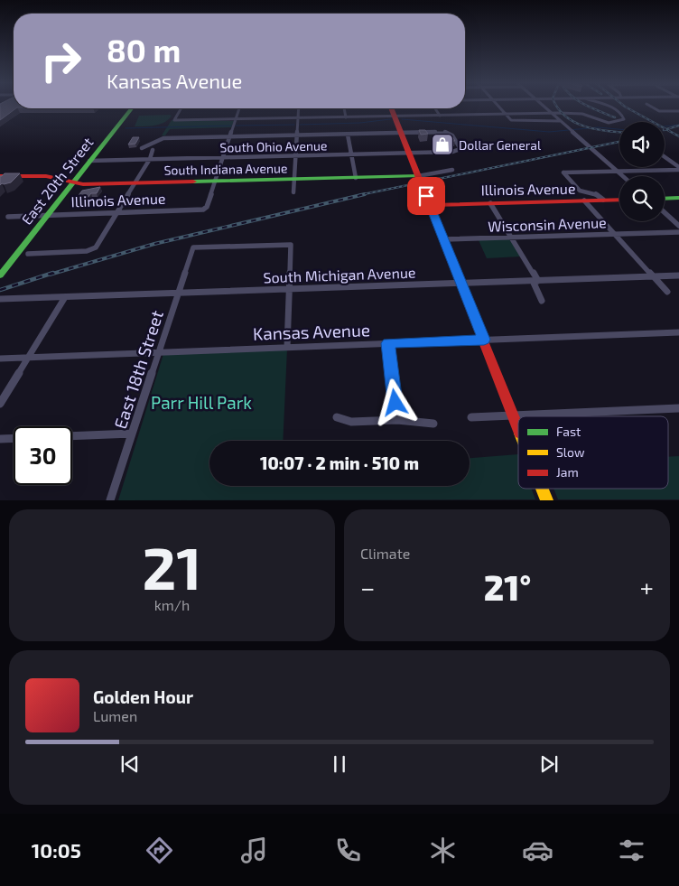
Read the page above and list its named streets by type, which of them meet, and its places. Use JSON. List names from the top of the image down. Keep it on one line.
{"streets":{"main road":["South Indiana Avenue","East 20th Street","Illinois Avenue"],"street":["South Ohio Avenue","Wisconsin Avenue","South Michigan Avenue","Kansas Avenue","East 18th Street"]},"crossings":[["South Ohio Avenue","East 20th Street"],["South Indiana Avenue","East 20th Street"],["South Indiana Avenue","Illinois Avenue"],["East 20th Street","Illinois Avenue"],["South Michigan Avenue","East 18th Street"],["Kansas Avenue","East 18th Street"]],"parks":["Parr Hill Park"],"places":{"shop":["Dollar General"]},"legend":["Fast","Slow","Jam"],"page":{"turn":["80 m","Kansas Avenue"],"limit":"30","trip":"10:07 · 2 min · 510 m","tile":[["21","km/h"],"Climate"],"heat":["−","21°","+"],"song":["Golden Hour","Lumen"],"tabs":"10:05"}}
